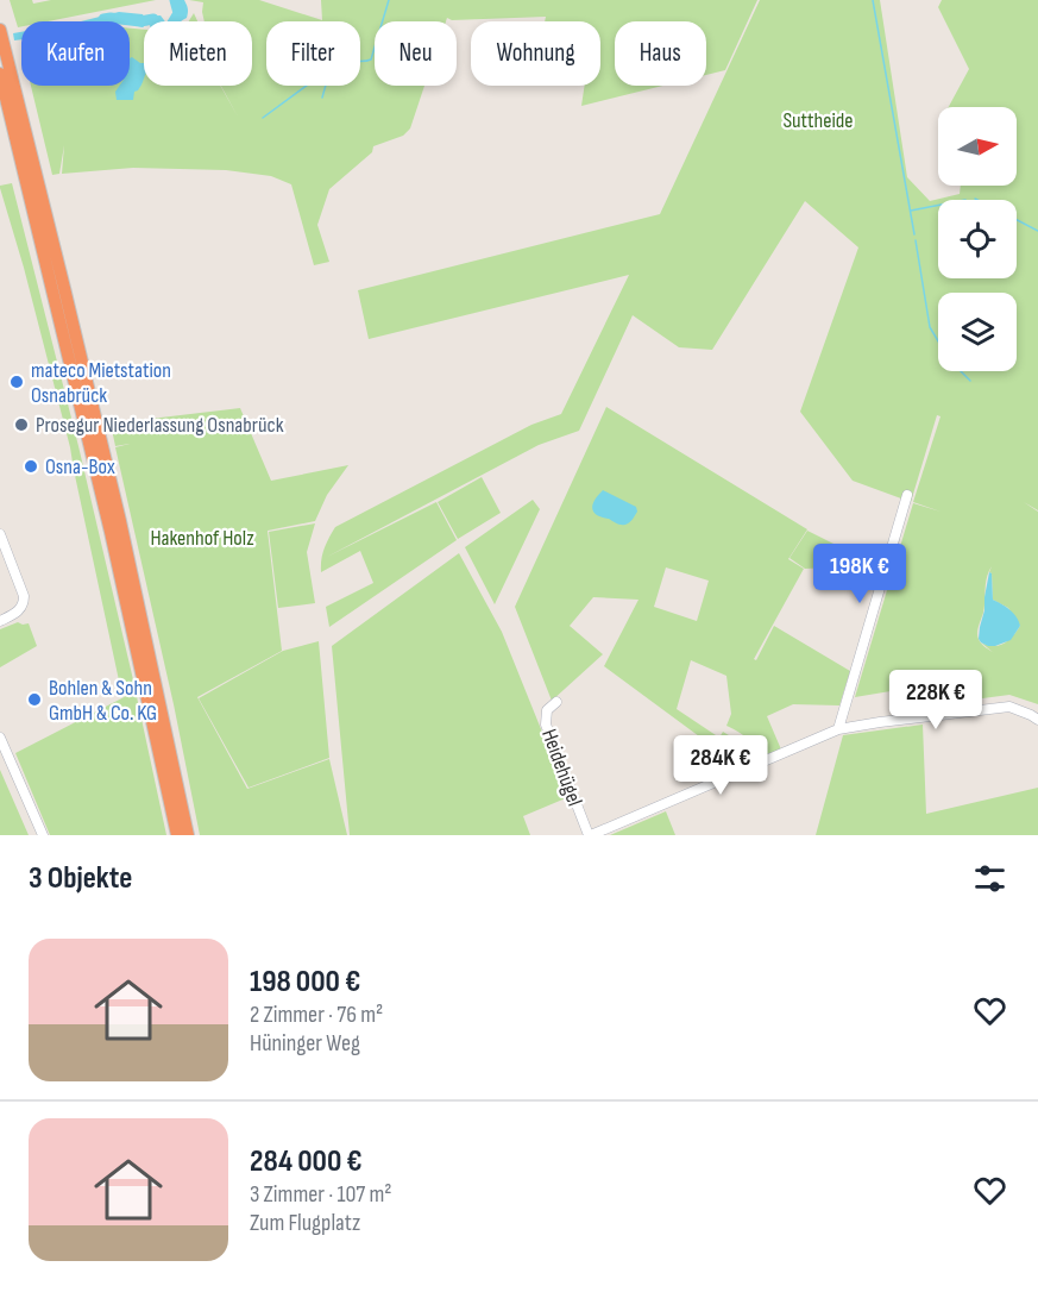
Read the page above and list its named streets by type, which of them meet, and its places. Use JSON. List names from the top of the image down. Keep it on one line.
{"streets":{"street":["Heidehügel"]},"parks":["Suttheide","Hakenhof Holz"],"places":["mateco Mietstation Osnabrück","Prosegur Niederlassung Osnabrück","Osna-Box","Bohlen & Sohn GmbH & Co. KG"],"north":"right","page":{"chip":["Kaufen","Mieten","Filter","Neu","Wohnung","Haus"],"price":["198K €","228K €","284K €"],"heading":"3 Objekte","list":[{"name":"198 000 €","note":"2 Zimmer · 76 m² · Hüninger Weg"},{"name":"284 000 €","note":"3 Zimmer · 107 m² · Zum Flugplatz"}]}}
